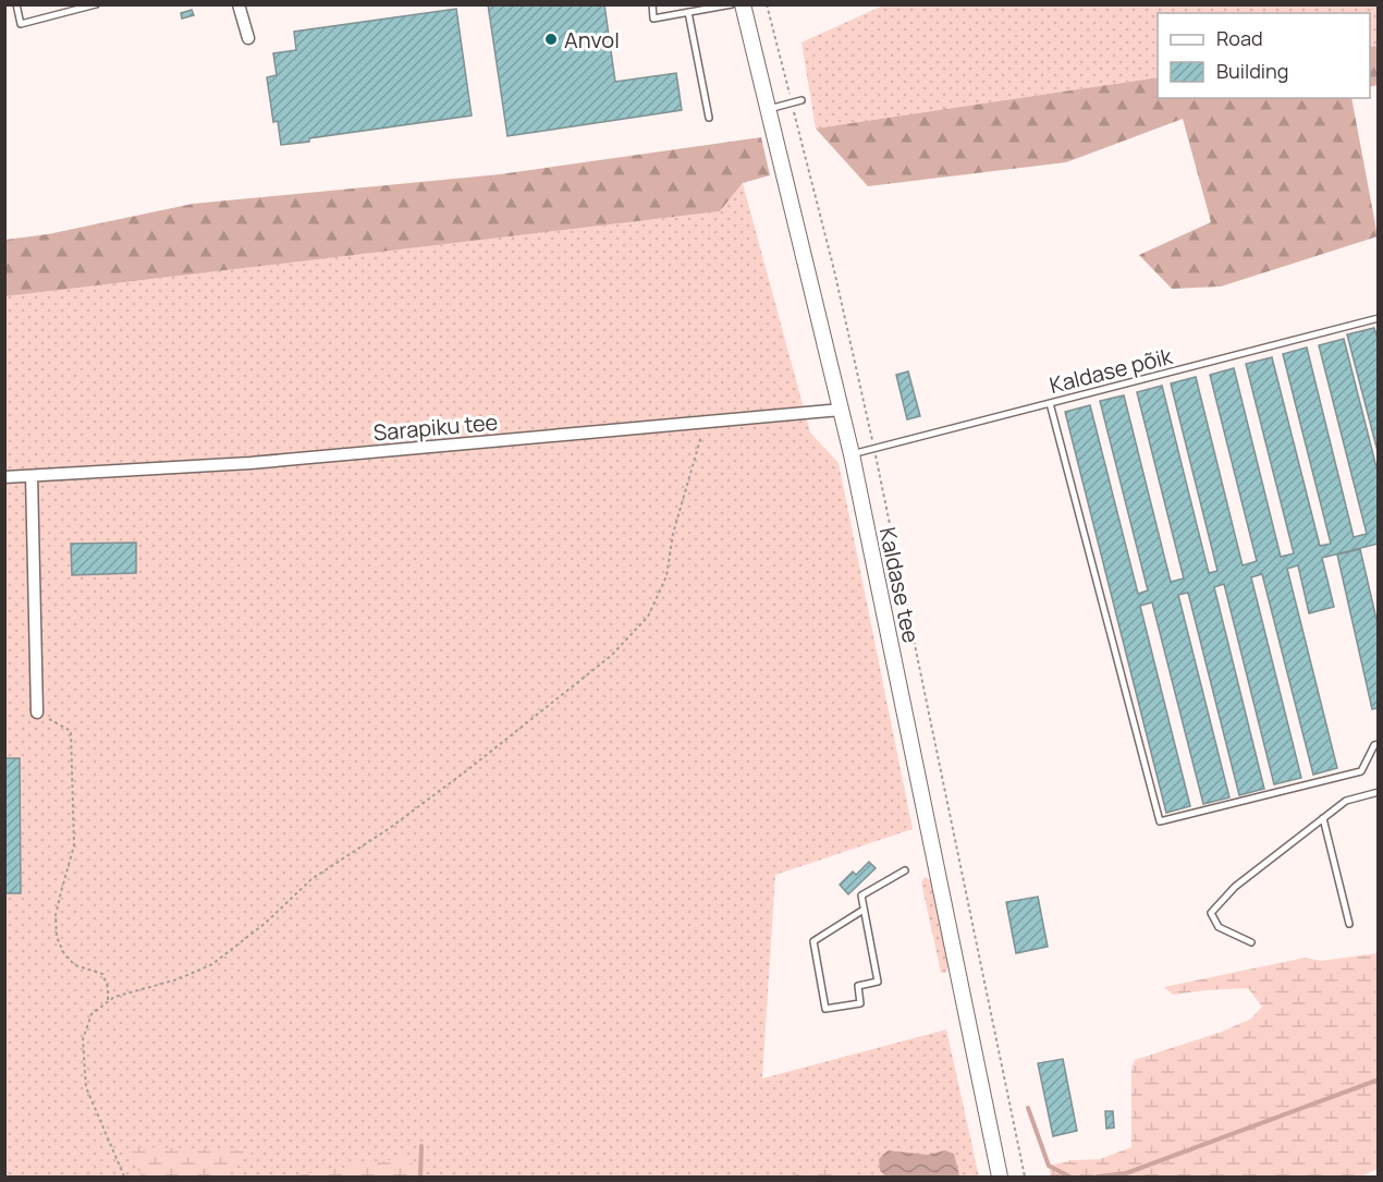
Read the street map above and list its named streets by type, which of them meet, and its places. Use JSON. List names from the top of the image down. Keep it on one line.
{"streets":{"street":["Sarapiku tee","Kaldase tee"],"lane":["Kaldase põik"]},"crossings":[["Kaldase põik","Kaldase tee"],["Sarapiku tee","Kaldase tee"]],"places":["Anvol"],"legend":["Road","Building"]}
